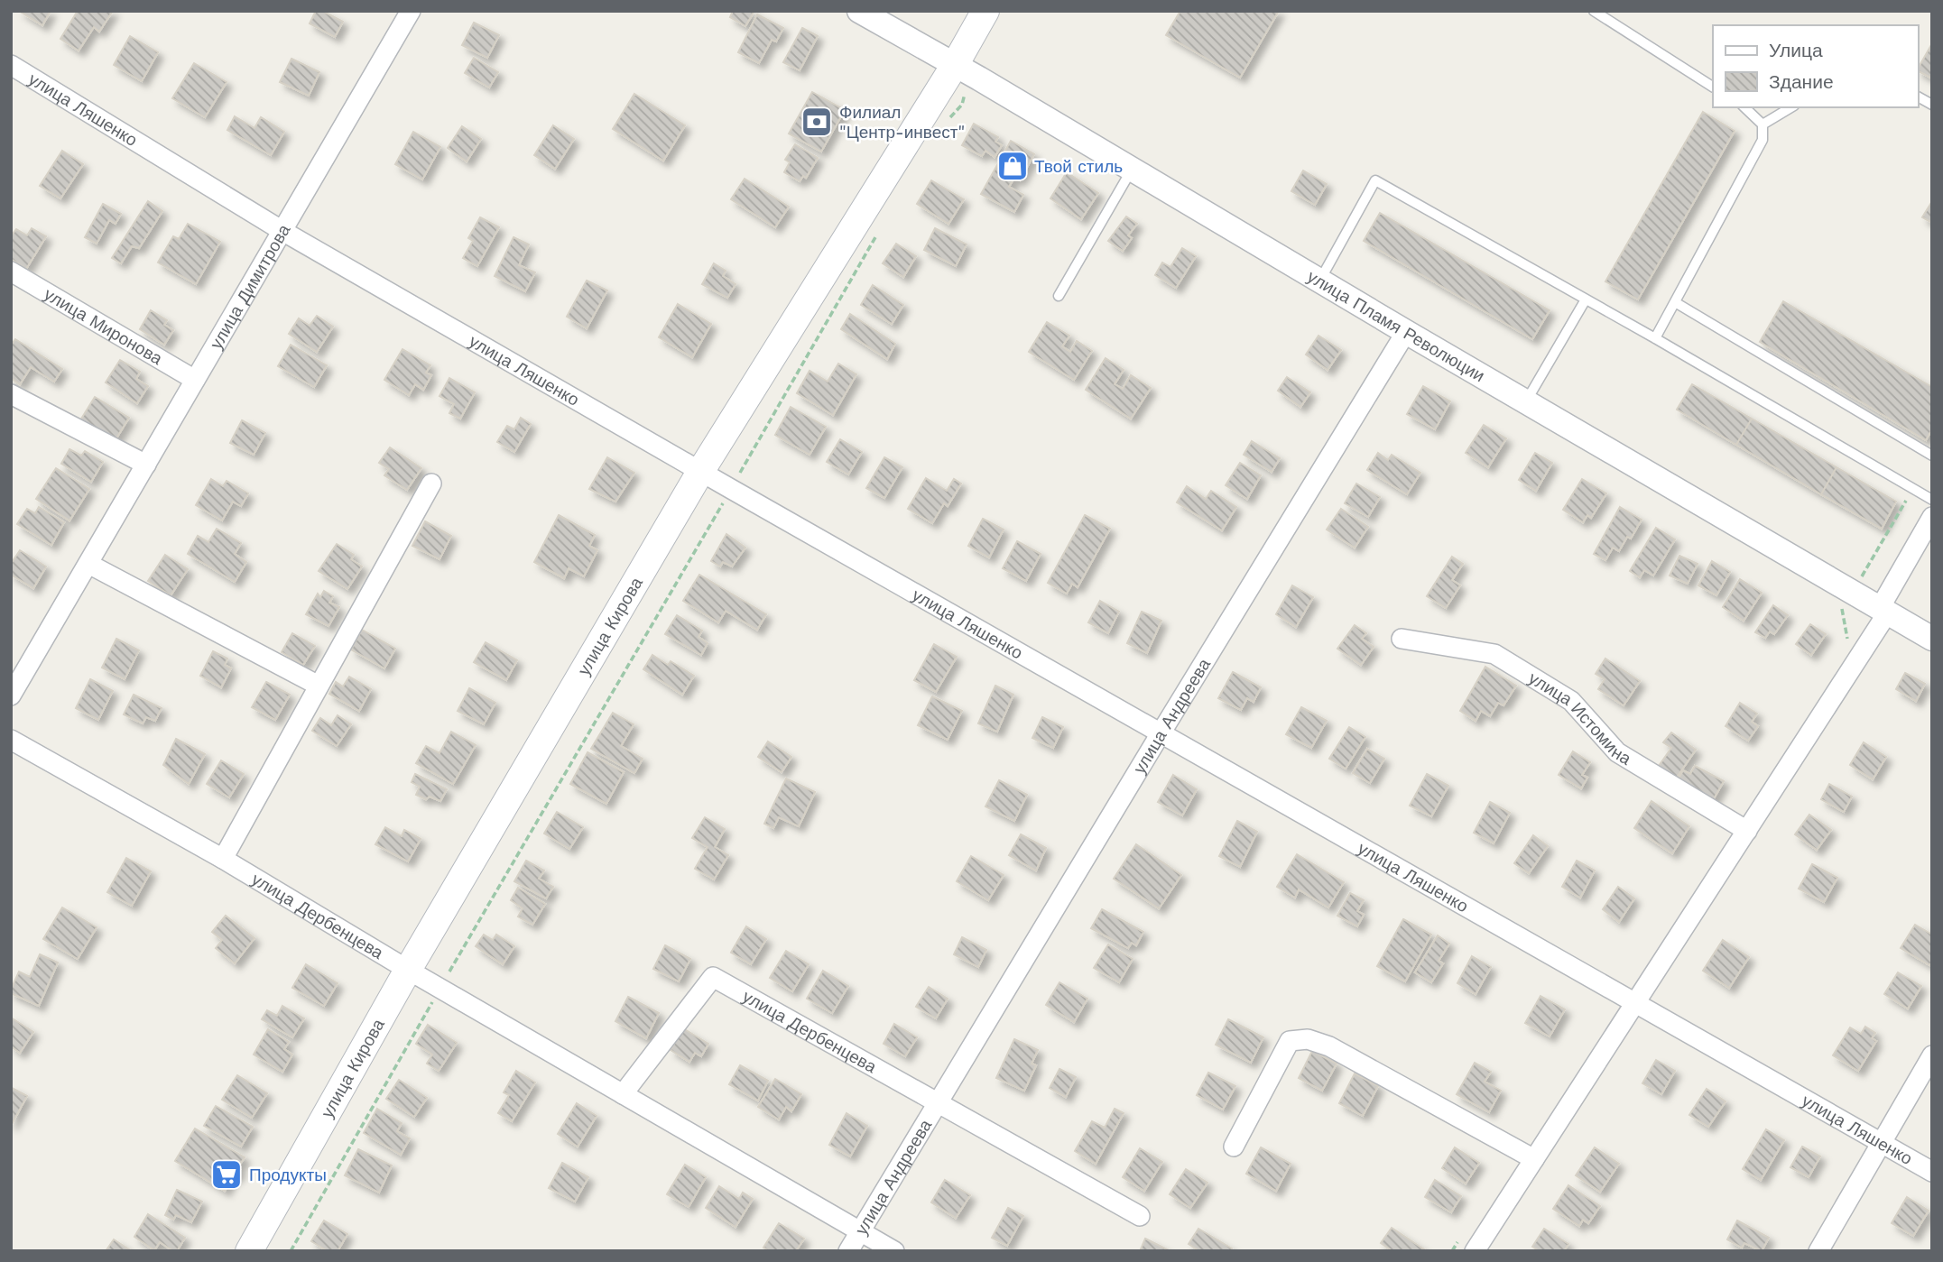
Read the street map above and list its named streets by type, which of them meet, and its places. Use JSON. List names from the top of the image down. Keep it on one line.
{"streets":{"main road":["улица Кирова"],"street":["улица Ляшенко","улица Димитрова","улица Миронова","улица Пламя Революции","улица Андреева","улица Истомина","улица Дербенцева"]},"crossings":[["улица Ляшенко","улица Димитрова"],["улица Ляшенко","улица Кирова"],["улица Ляшенко","улица Андреева"],["улица Димитрова","улица Миронова"],["улица Пламя Революции","улица Кирова"],["улица Пламя Революции","улица Андреева"],["улица Кирова","улица Дербенцева"],["улица Андреева","улица Дербенцева"]],"places":{"bank":["Филиал \"Центр-инвест\""],"shop":["Твой стиль"],"supermarket":["Продукты"]},"legend":["Улица","Здание"]}
